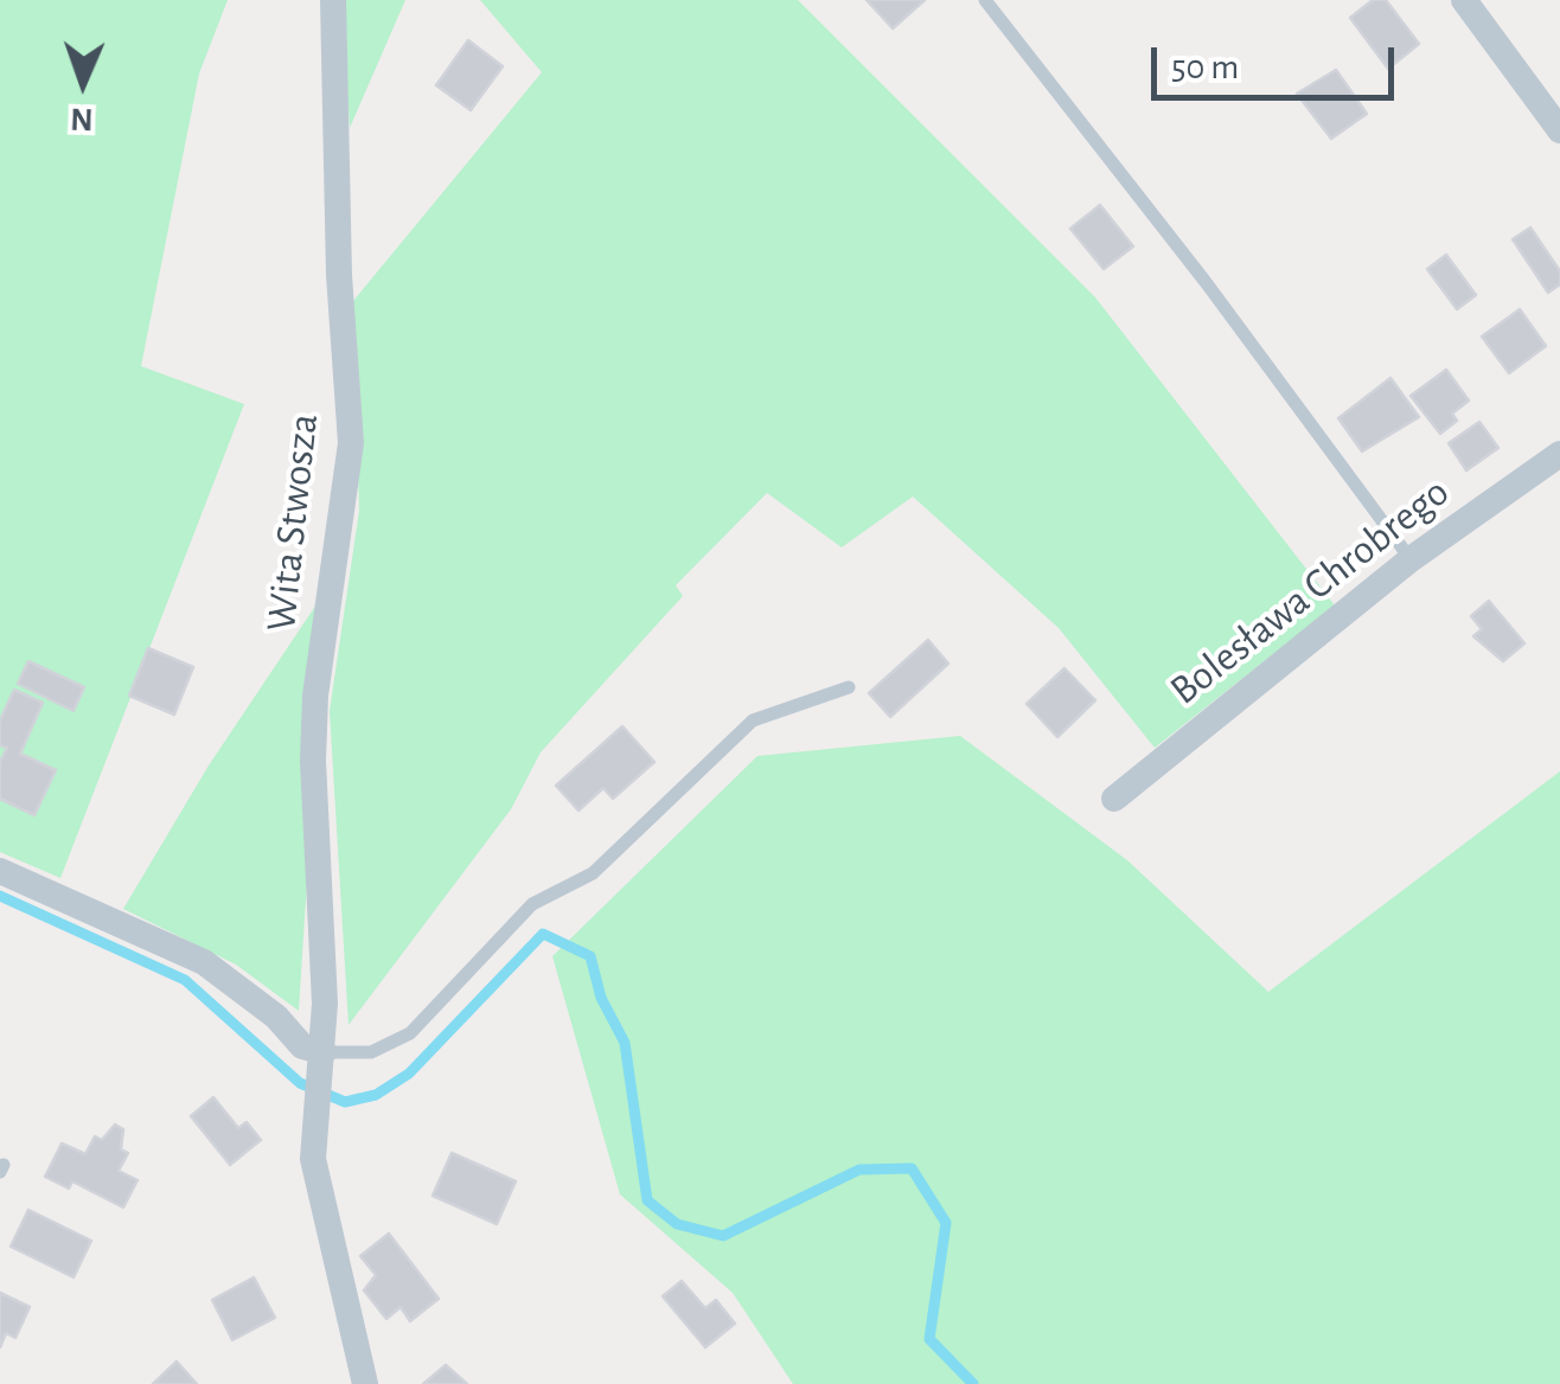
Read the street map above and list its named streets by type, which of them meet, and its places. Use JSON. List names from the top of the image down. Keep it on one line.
{"streets":{"street":["Wita Stwosza","Bolesława Chrobrego"]},"scale_bar":"50 m","north":"bottom"}
